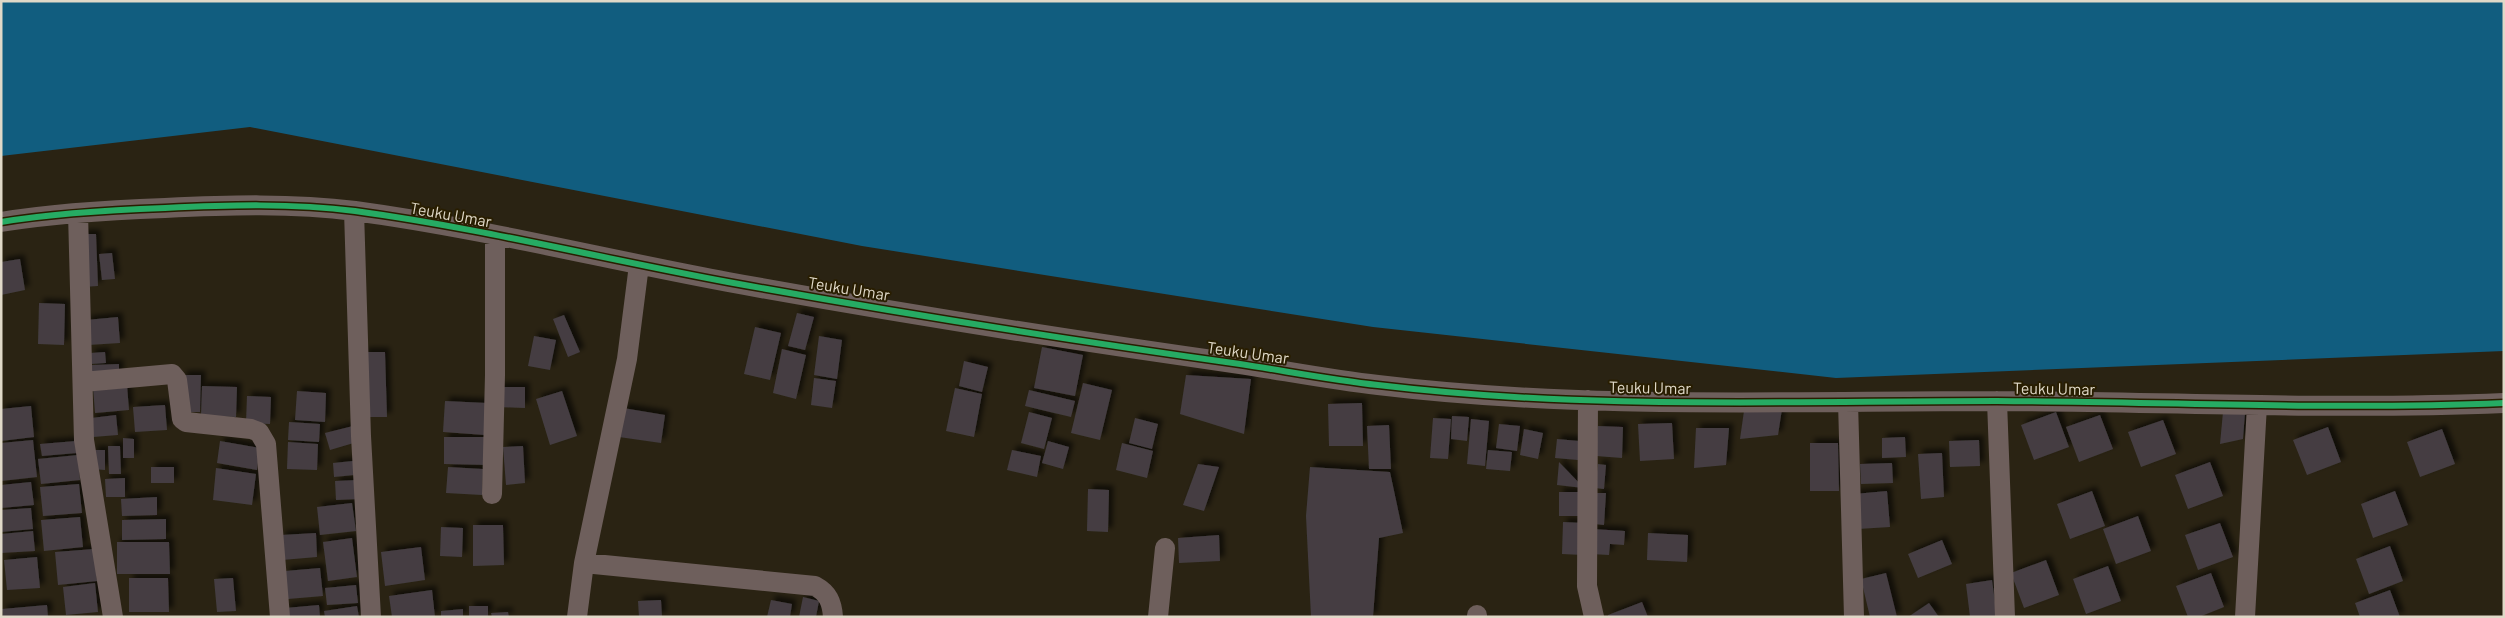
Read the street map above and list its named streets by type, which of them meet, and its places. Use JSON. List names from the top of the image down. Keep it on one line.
{"streets":{"street":["Teuku Umar"]}}
